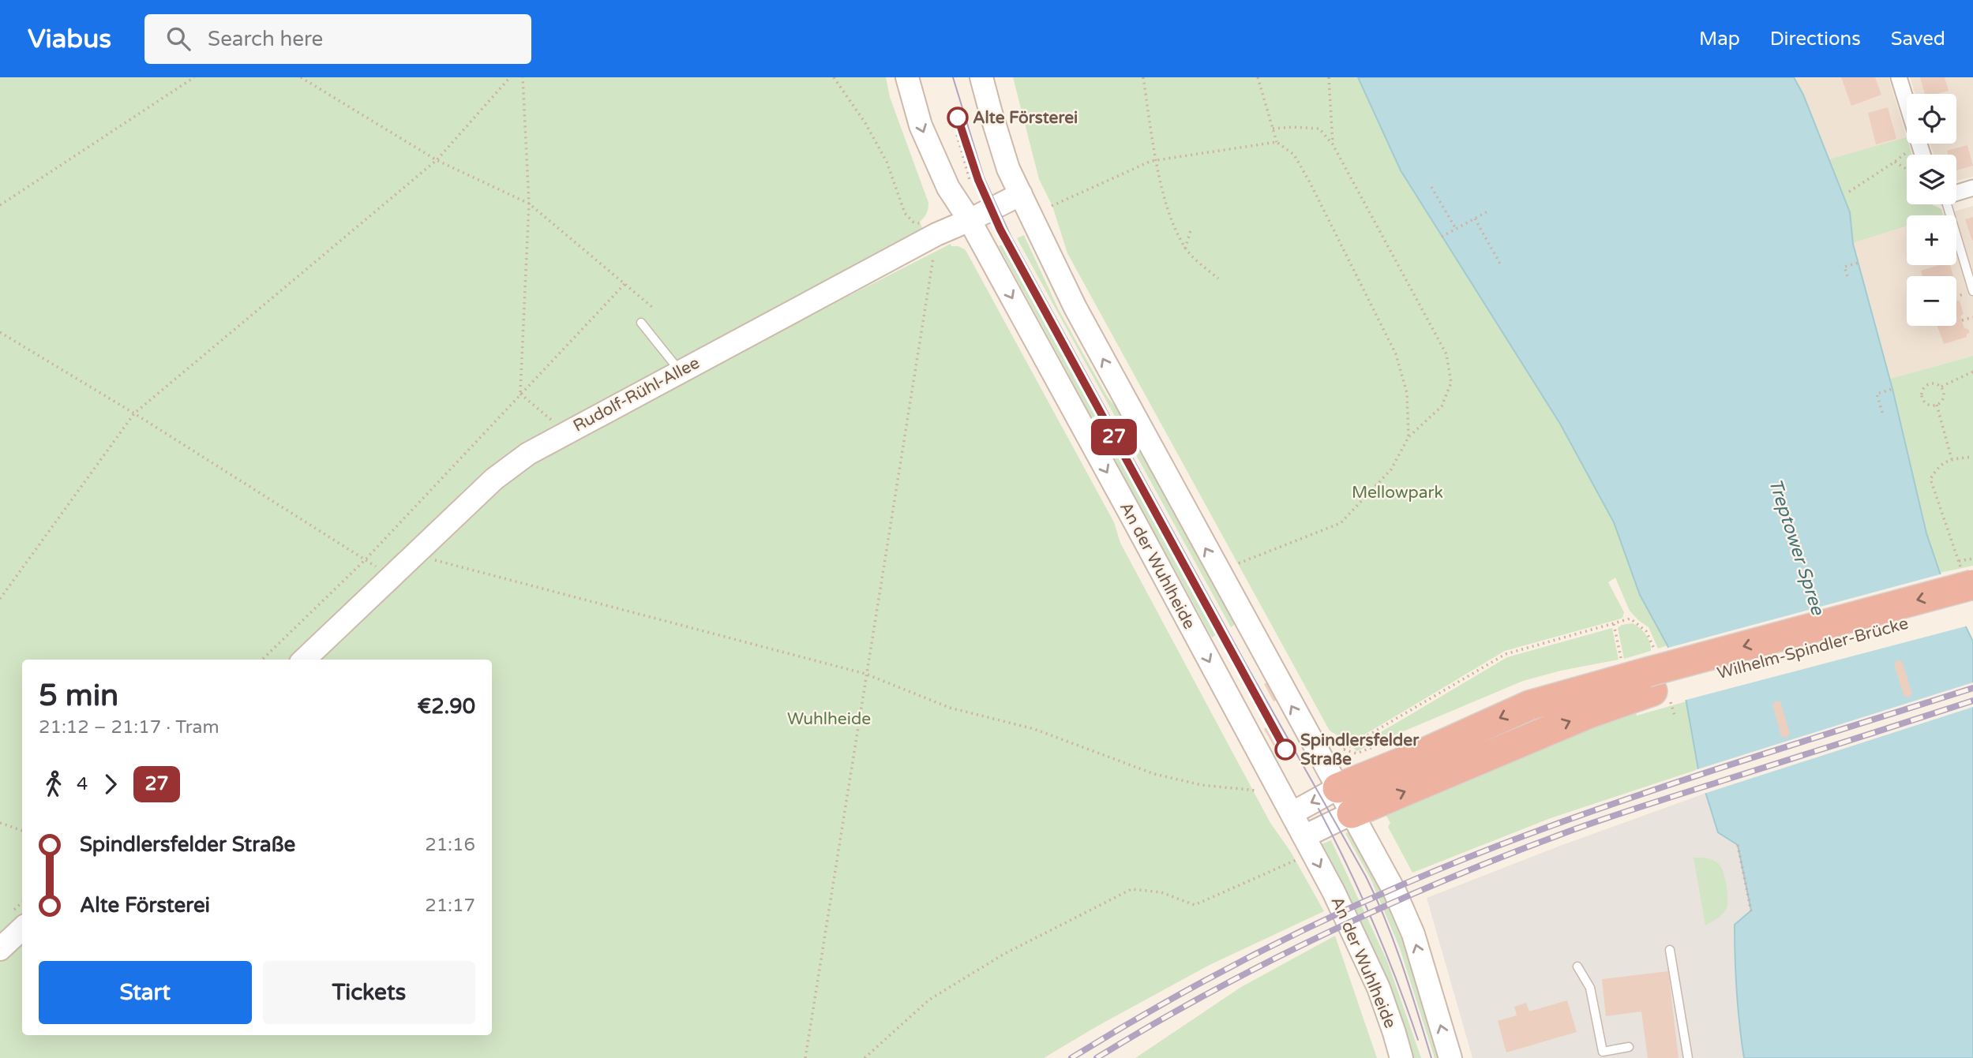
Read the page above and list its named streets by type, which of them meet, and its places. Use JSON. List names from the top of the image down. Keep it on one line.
{"streets":{"highway":["Wilhelm-Spindler-Brücke"],"main road":["Rudolf-Rühl-Allee","An der Wuhlheide"]},"crossings":[["Rudolf-Rühl-Allee","An der Wuhlheide"]],"water":["Treptower Spree"],"parks":["Mellowpark","Wuhlheide"],"places":["Alte Försterei","Spindlersfelder Straße"],"lines":["tram line 27"],"page":{"header":"Viabus","search":"Search here","nav":["Map","Directions","Saved"],"on_map":"27","map_buttons":["+","−"],"heading":["5 min","21:12 – 21:17 · Tram","€2.90"],"legs":["4","27"],"list":[{"name":"Spindlersfelder Straße","value":"21:16"},{"name":"Alte Försterei","value":"21:17"}],"buttons":["Start","Tickets"]}}
